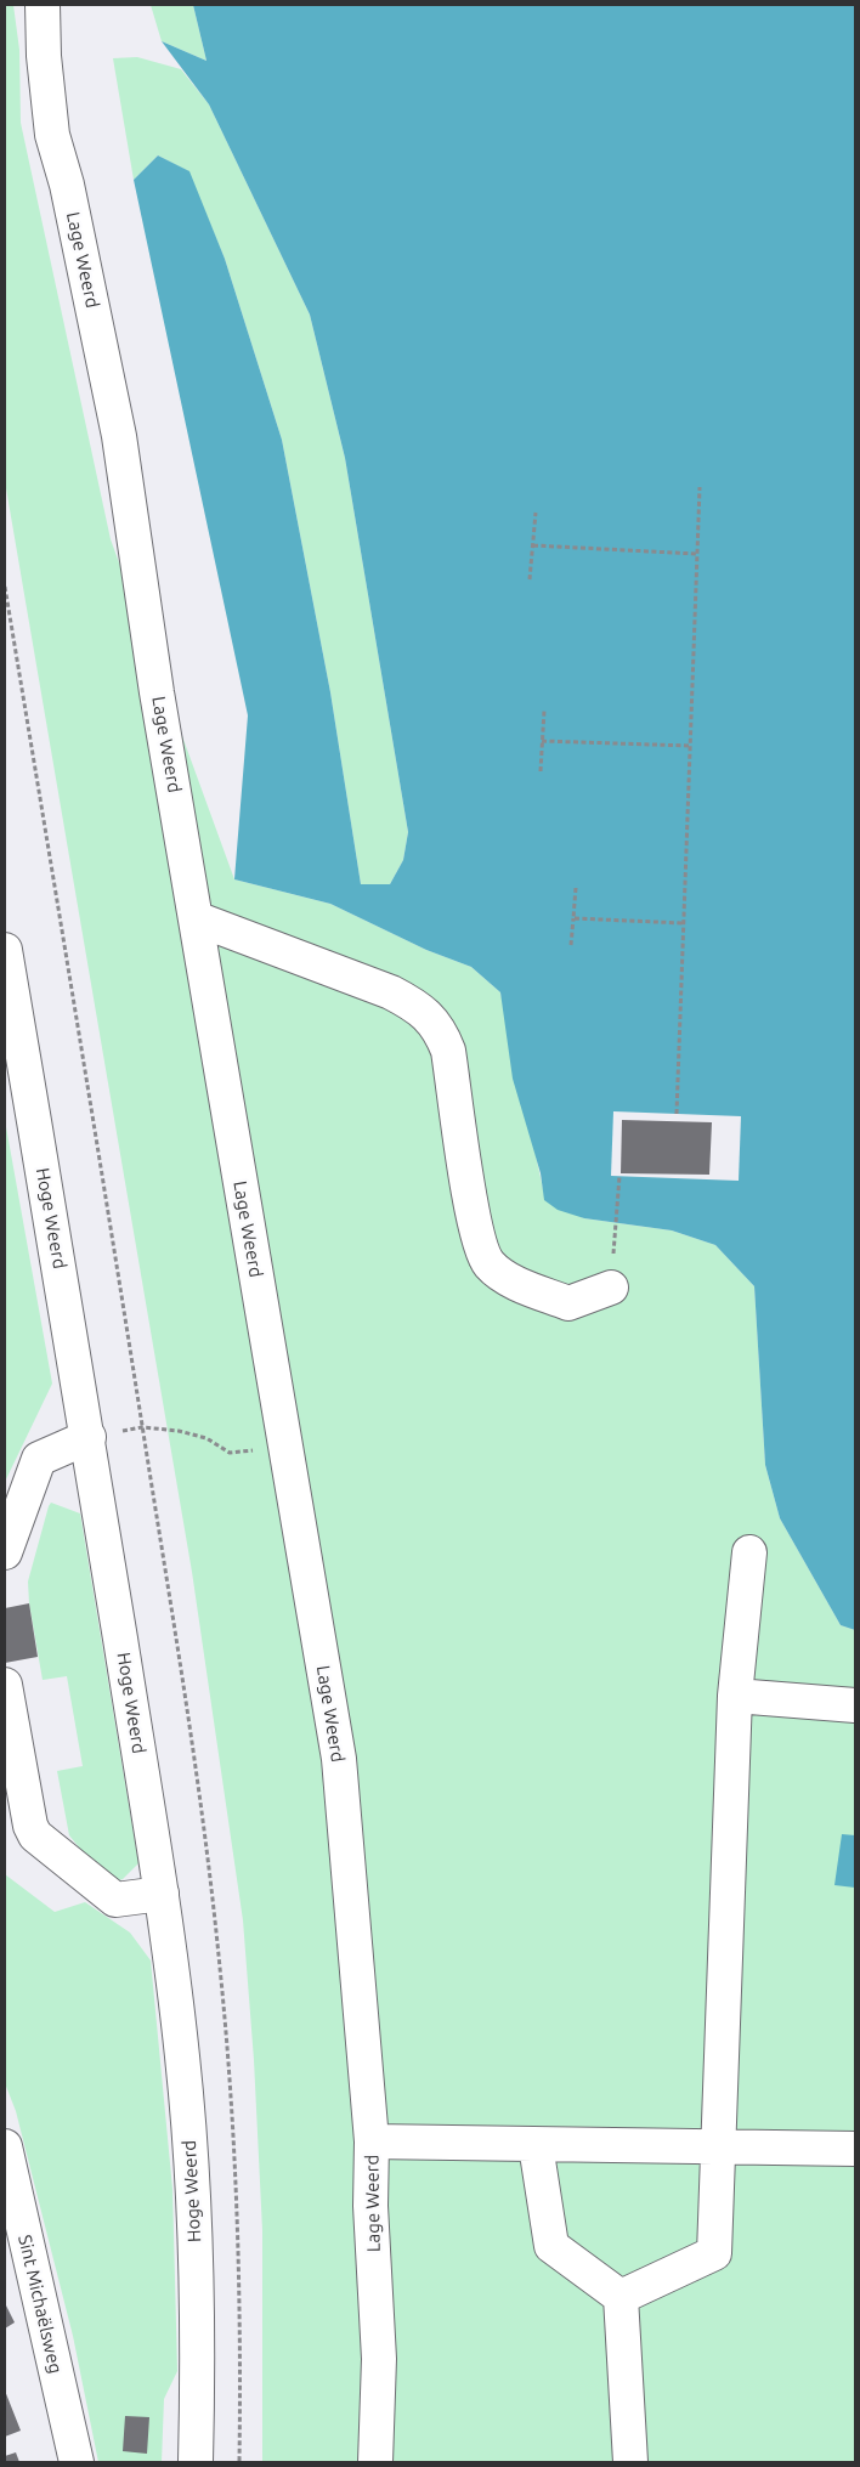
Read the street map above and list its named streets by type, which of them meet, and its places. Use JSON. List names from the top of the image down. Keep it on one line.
{"streets":{"street":["Lage Weerd","Hoge Weerd","Sint Michaëlsweg"]}}
